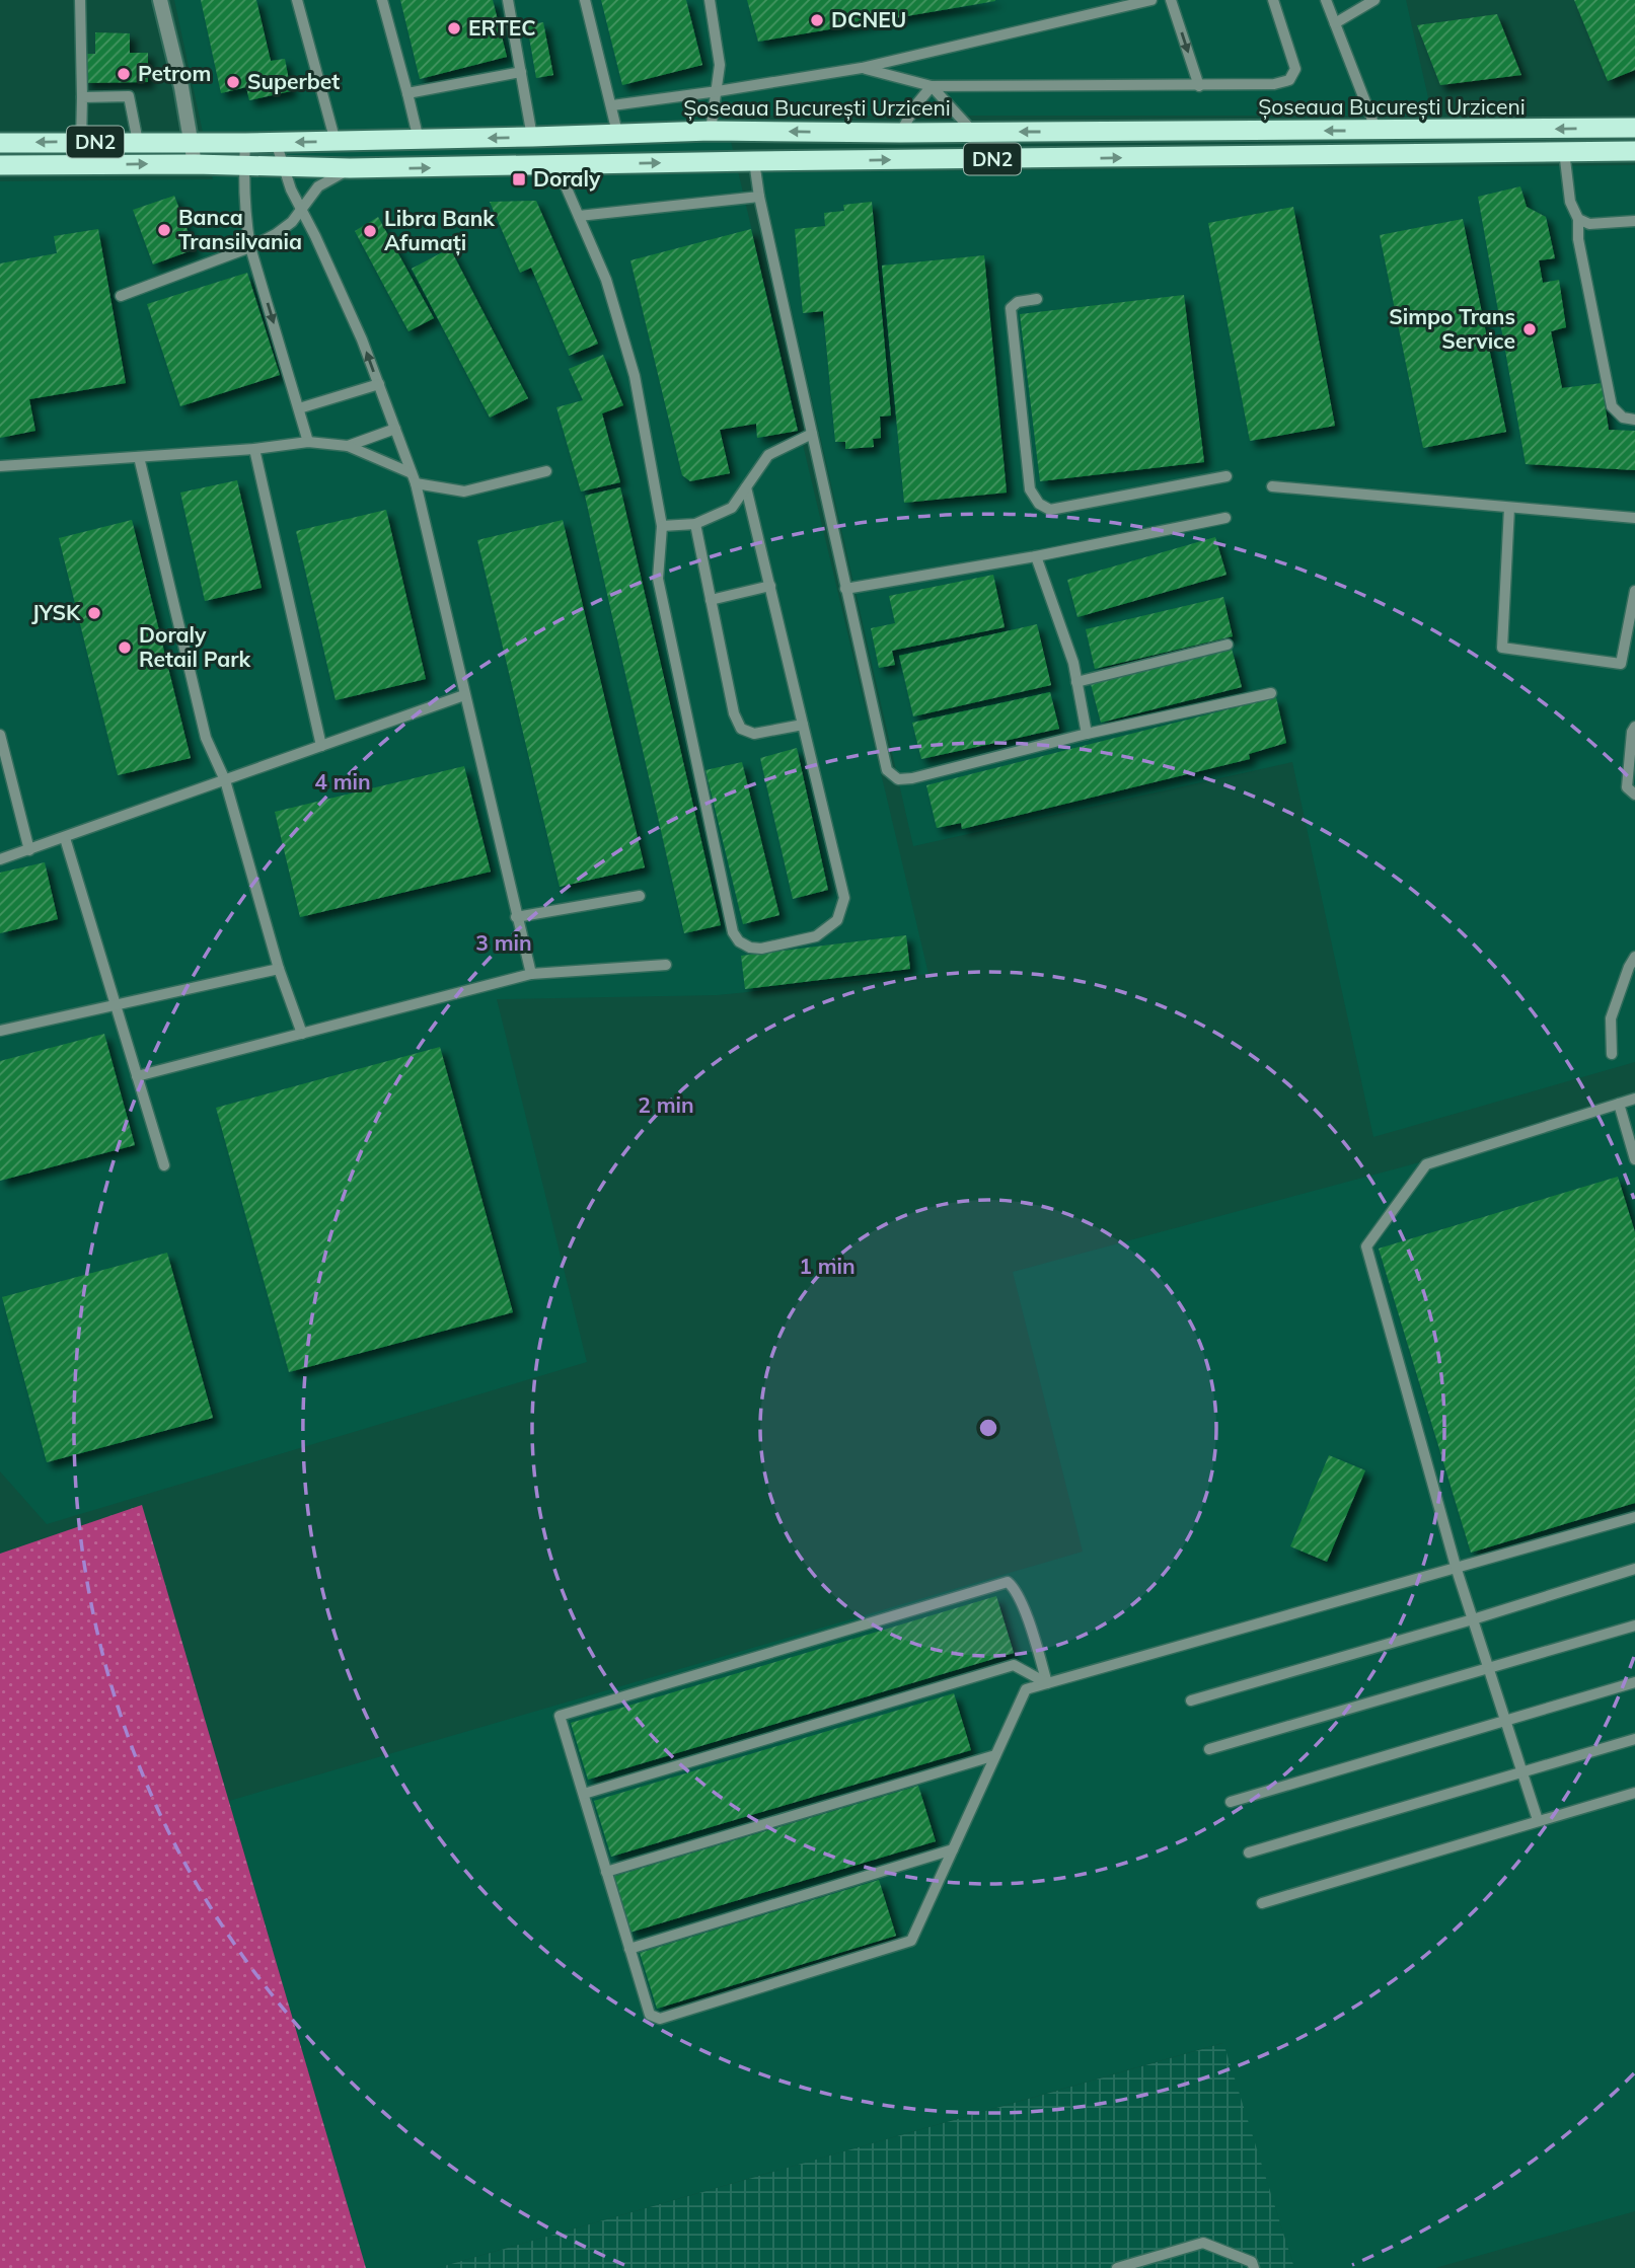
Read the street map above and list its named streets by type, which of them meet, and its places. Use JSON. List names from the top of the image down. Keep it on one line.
{"streets":{"highway":["Șoseaua București Urziceni","DN2"]},"places":{"other":["DCNEU","ERTEC","Petrom","Superbet","Banca Transilvania","Libra Bank Afumați","Simpo Trans Service","JYSK","Doraly Retail Park"],"transit":["Doraly"]},"rings":["4 min","3 min","2 min","1 min"]}
